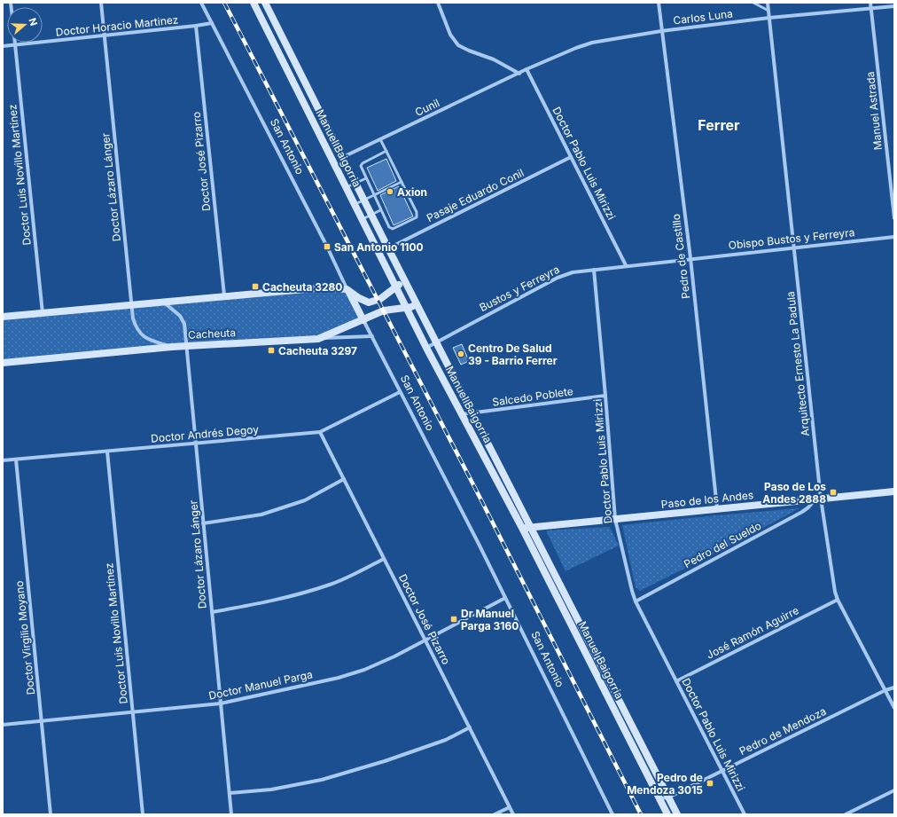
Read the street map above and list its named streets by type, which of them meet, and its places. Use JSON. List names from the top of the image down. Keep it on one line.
{"streets":{"main road":["San Antonio","Manuel Baigorria","Cacheuta","Paso de los Andes"],"street":["Carlos Luna","Doctor Horacio Martinez","Cunil","Manuel Astrada","Doctor José Pizarro","Doctor Pablo Luis Mirizzi","Doctor Luis Novillo Martínez","Doctor Lázaro Lánger","Pasaje Eduardo Conil","Obispo Bustos y Ferreyra","Pedro de Castillo","Bustos y Ferreyra","Arquitecto Ernesto La Padula","Salcedo Poblete","Doctor Andrés Degoy","Pedro del Sueldo","José Ramón Aguirre","Doctor Virgilio Moyano","Doctor Manuel Parga","Pedro de Mendoza"]},"crossings":[["Carlos Luna","Cunil"],["Carlos Luna","Manuel Astrada"],["Carlos Luna","Doctor Pablo Luis Mirizzi"],["Carlos Luna","Pedro de Castillo"],["Carlos Luna","Arquitecto Ernesto La Padula"],["Doctor Horacio Martinez","San Antonio"],["Doctor Horacio Martinez","Doctor José Pizarro"],["Doctor Horacio Martinez","Doctor Luis Novillo Martínez"],["Doctor Horacio Martinez","Doctor Lázaro Lánger"],["Cunil","Manuel Baigorria"],["Cunil","Doctor Pablo Luis Mirizzi"],["San Antonio","Cacheuta"],["San Antonio","Doctor Andrés Degoy"],["San Antonio","Doctor Manuel Parga"],["Manuel Baigorria","Pasaje Eduardo Conil"],["Manuel Baigorria","Bustos y Ferreyra"],["Manuel Baigorria","Cacheuta"],["Manuel Baigorria","Salcedo Poblete"],["Manuel Baigorria","Paso de los Andes"],["Manuel Baigorria","Pedro de Mendoza"],["Doctor José Pizarro","Doctor Andrés Degoy"],["Doctor José Pizarro","Doctor Manuel Parga"],["Doctor Pablo Luis Mirizzi","Pasaje Eduardo Conil"],["Doctor Pablo Luis Mirizzi","Bustos y Ferreyra"],["Doctor Pablo Luis Mirizzi","Salcedo Poblete"],["Doctor Pablo Luis Mirizzi","Paso de los Andes"],["Doctor Pablo Luis Mirizzi","Pedro del Sueldo"],["Doctor Pablo Luis Mirizzi","José Ramón Aguirre"],["Doctor Pablo Luis Mirizzi","Pedro de Mendoza"],["Doctor Luis Novillo Martínez","Doctor Andrés Degoy"],["Doctor Luis Novillo Martínez","Doctor Manuel Parga"],["Doctor Lázaro Lánger","Cacheuta"],["Doctor Lázaro Lánger","Doctor Andrés Degoy"],["Doctor Lázaro Lánger","Doctor Manuel Parga"],["Obispo Bustos y Ferreyra","Pedro de Castillo"],["Obispo Bustos y Ferreyra","Bustos y Ferreyra"],["Obispo Bustos y Ferreyra","Arquitecto Ernesto La Padula"],["Pedro de Castillo","Bustos y Ferreyra"],["Pedro de Castillo","Paso de los Andes"],["Arquitecto Ernesto La Padula","Paso de los Andes"],["Arquitecto Ernesto La Padula","Pedro del Sueldo"],["Arquitecto Ernesto La Padula","José Ramón Aguirre"],["Arquitecto Ernesto La Padula","Pedro de Mendoza"],["Doctor Andrés Degoy","Doctor Virgilio Moyano"],["Paso de los Andes","Pedro del Sueldo"],["Doctor Virgilio Moyano","Doctor Manuel Parga"]],"districts":["Ferrer"],"places":{"other":["Axion","Centro De Salud 39 - Barrio Ferrer"],"transit":["San Antonio 1100","Cacheuta 3280","Cacheuta 3297","Paso de Los Andes 2888","Dr Manuel Parga 3160","Pedro de Mendoza 3015"]},"north":"right"}
